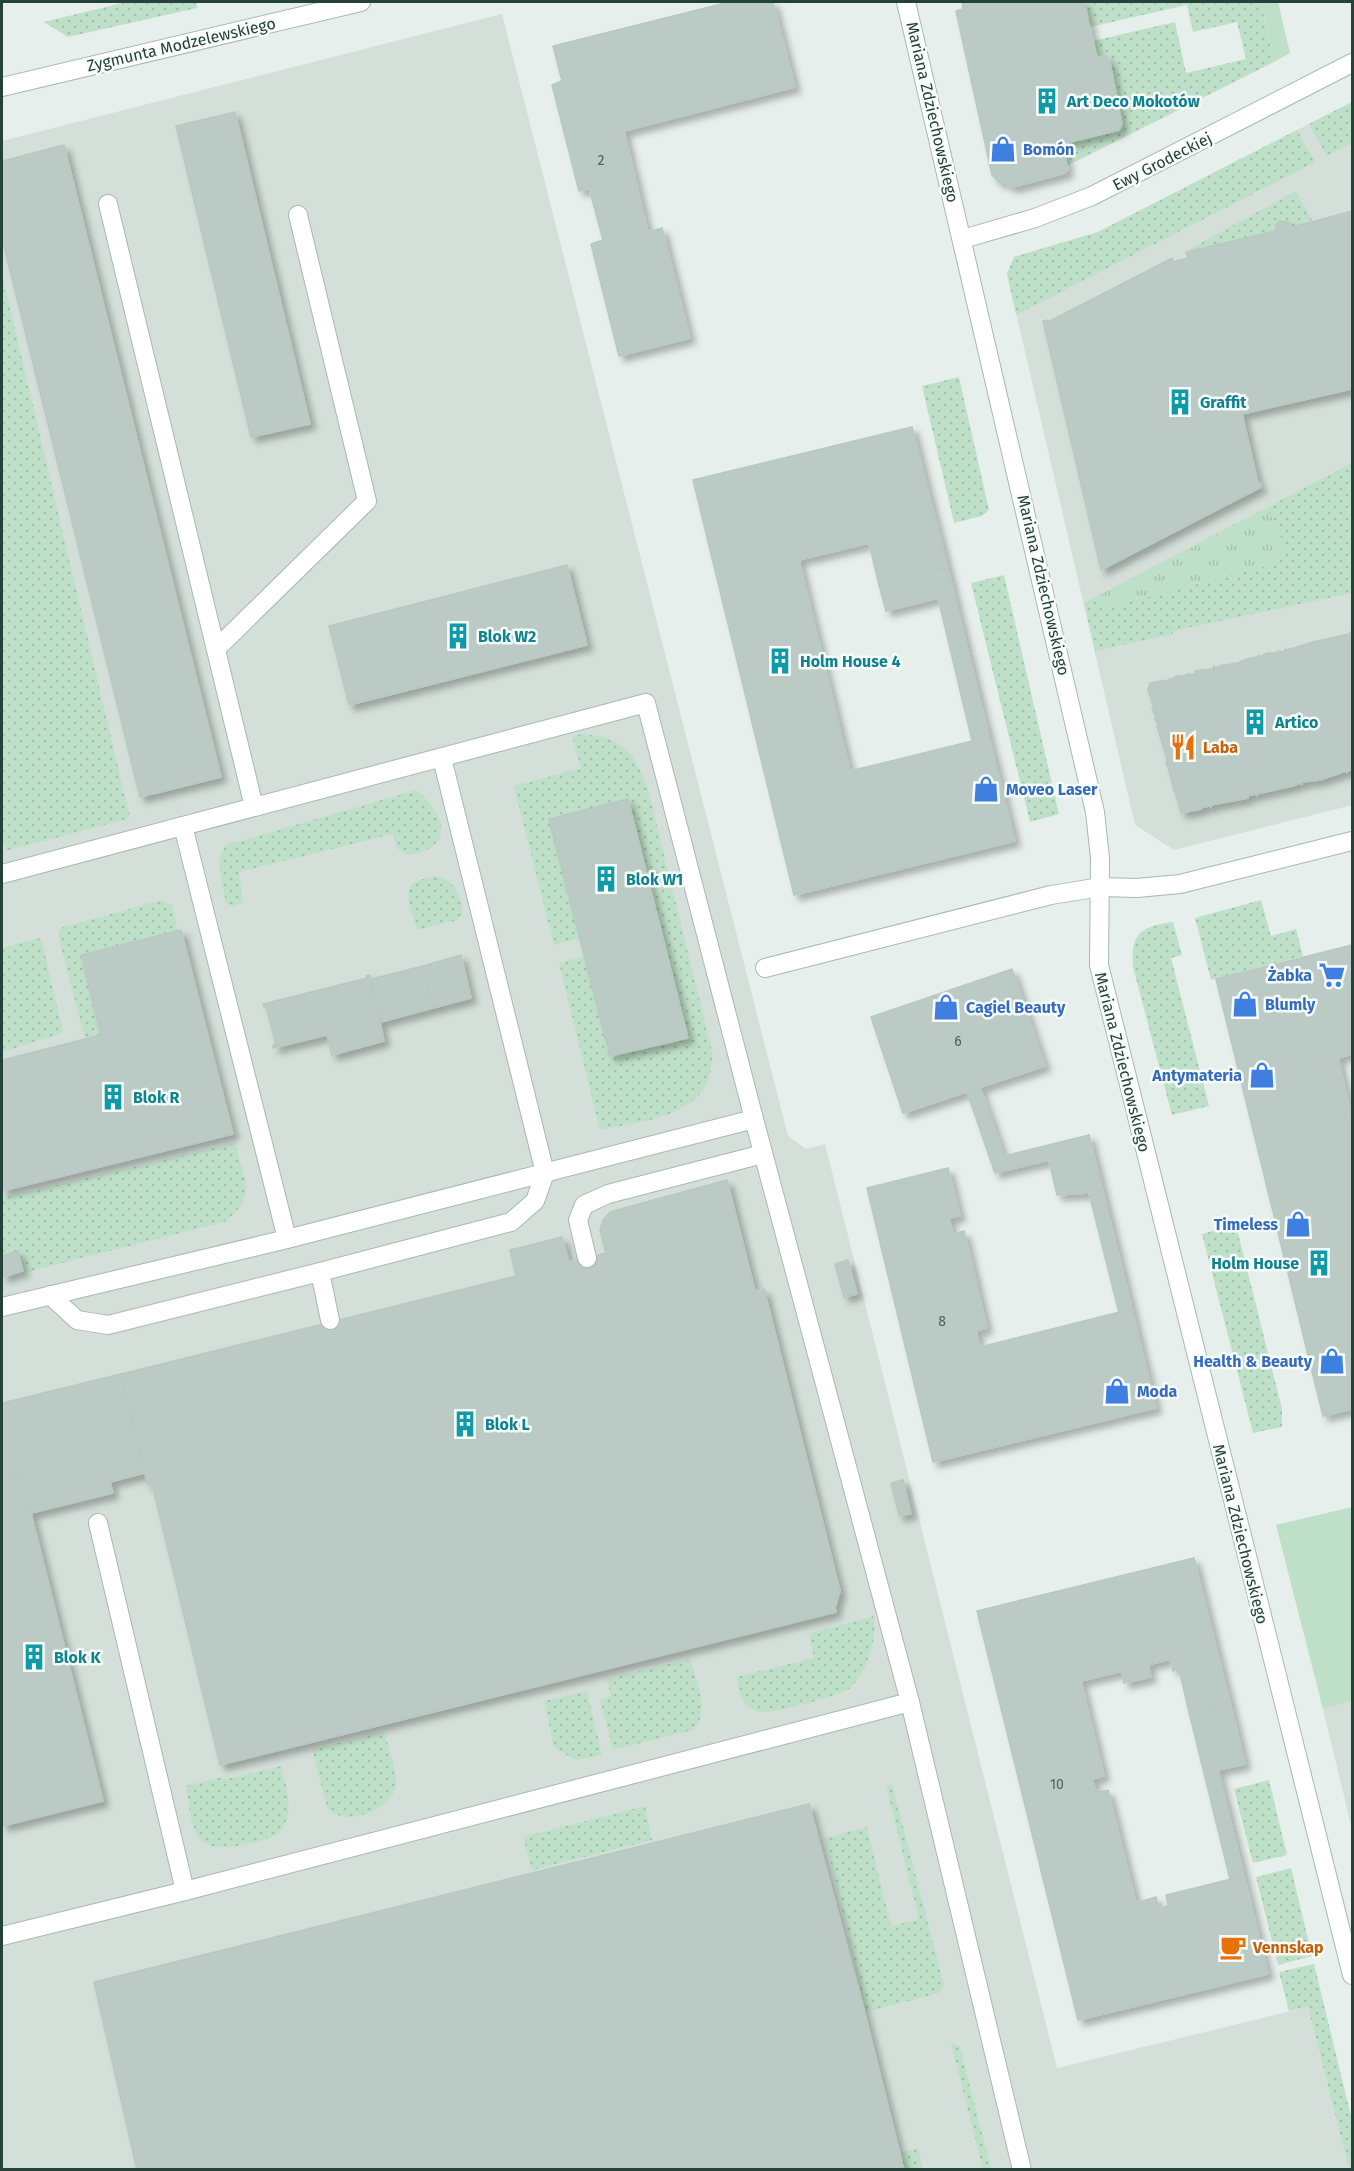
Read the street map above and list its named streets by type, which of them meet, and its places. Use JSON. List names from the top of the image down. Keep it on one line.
{"streets":{"street":["Zygmunta Modzelewskiego","Mariana Zdziechowskiego","Ewy Grodeckiej"]},"crossings":[["Mariana Zdziechowskiego","Ewy Grodeckiej"]],"places":{"building":["Art Deco Mokotów","Graffit","Blok W2","Holm House 4","Artico","Blok W1","Blok R","Holm House","Blok L","Blok K"],"shop":["Bomón","Moveo Laser","Blumly","Cagiel Beauty","Antymateria","Timeless","Health & Beauty","Moda"],"restaurant":["Laba"],"supermarket":["Żabka"],"cafe":["Vennskap"]},"house_numbers":["2","6","8","10"]}
